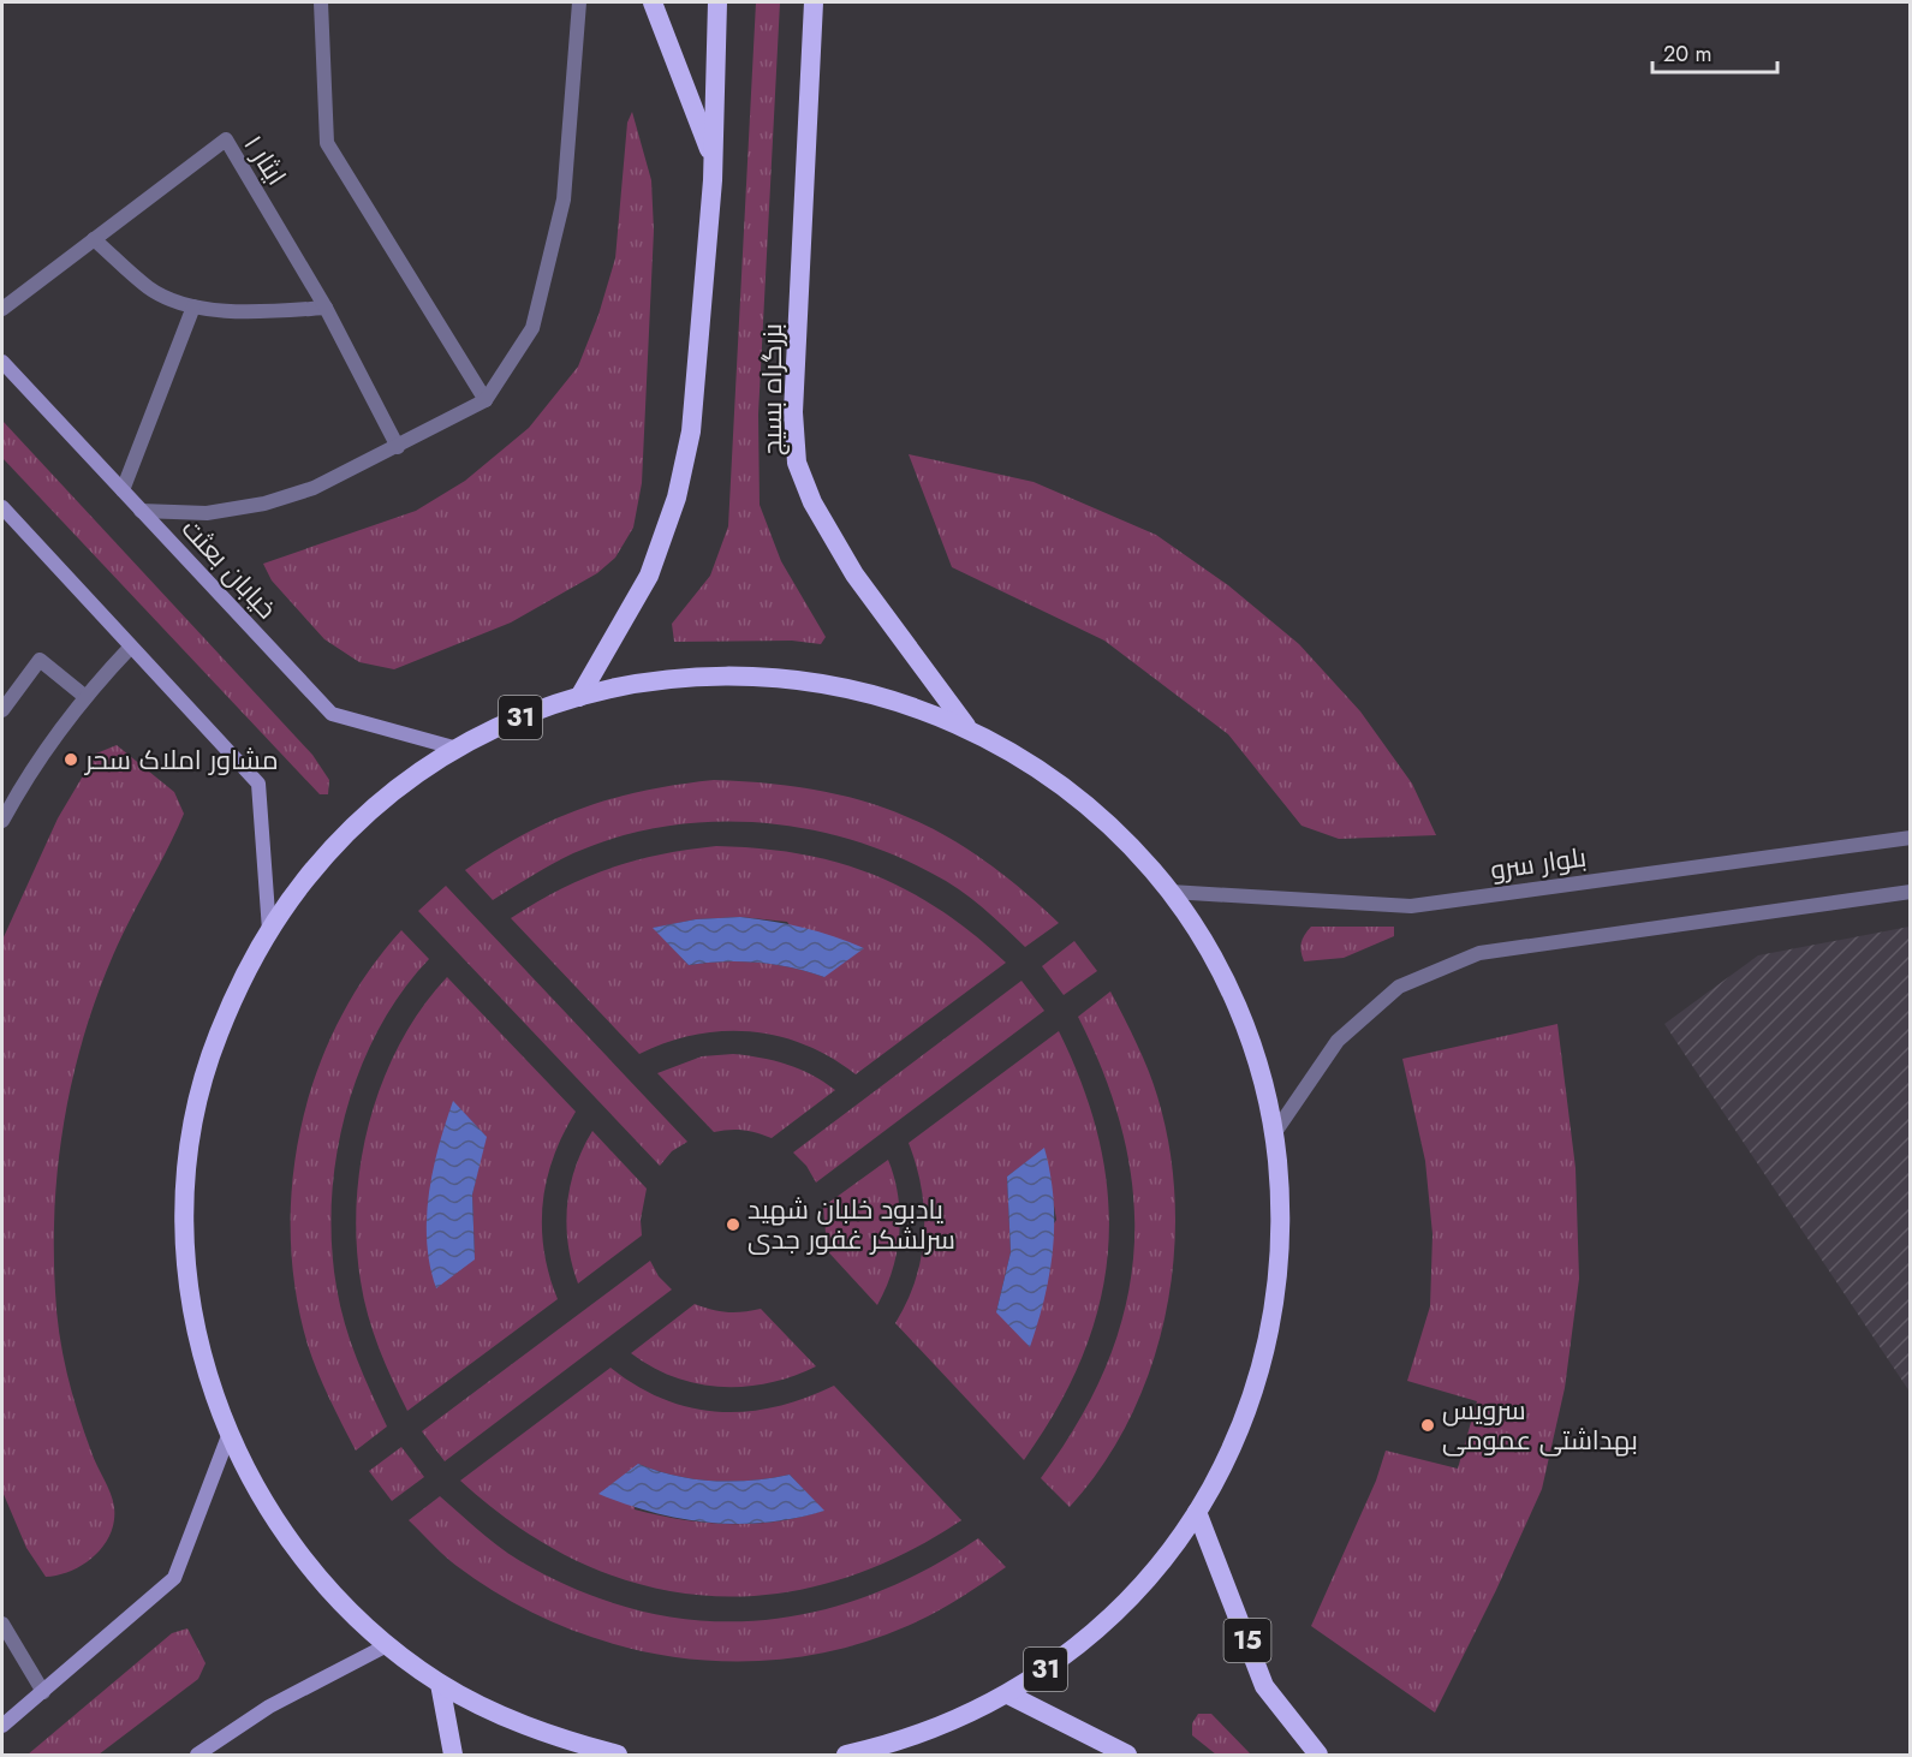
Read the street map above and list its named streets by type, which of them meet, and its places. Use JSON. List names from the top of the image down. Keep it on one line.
{"streets":{"highway":["بزرگراه بسیج","31","15"],"main road":["خیابان بعثت"],"street":["ایثار ۱","بلوار سرو"]},"crossings":[["بزرگراه بسیج","31"],["خیابان بعثت","31"],["31","بلوار سرو"],["31","15"]],"places":["مشاور املاک سحر","یادبود خلبان شهید سرلشکر غفور جدی","سرویس بهداشتی عمومی"],"scale_bar":"20 m"}
